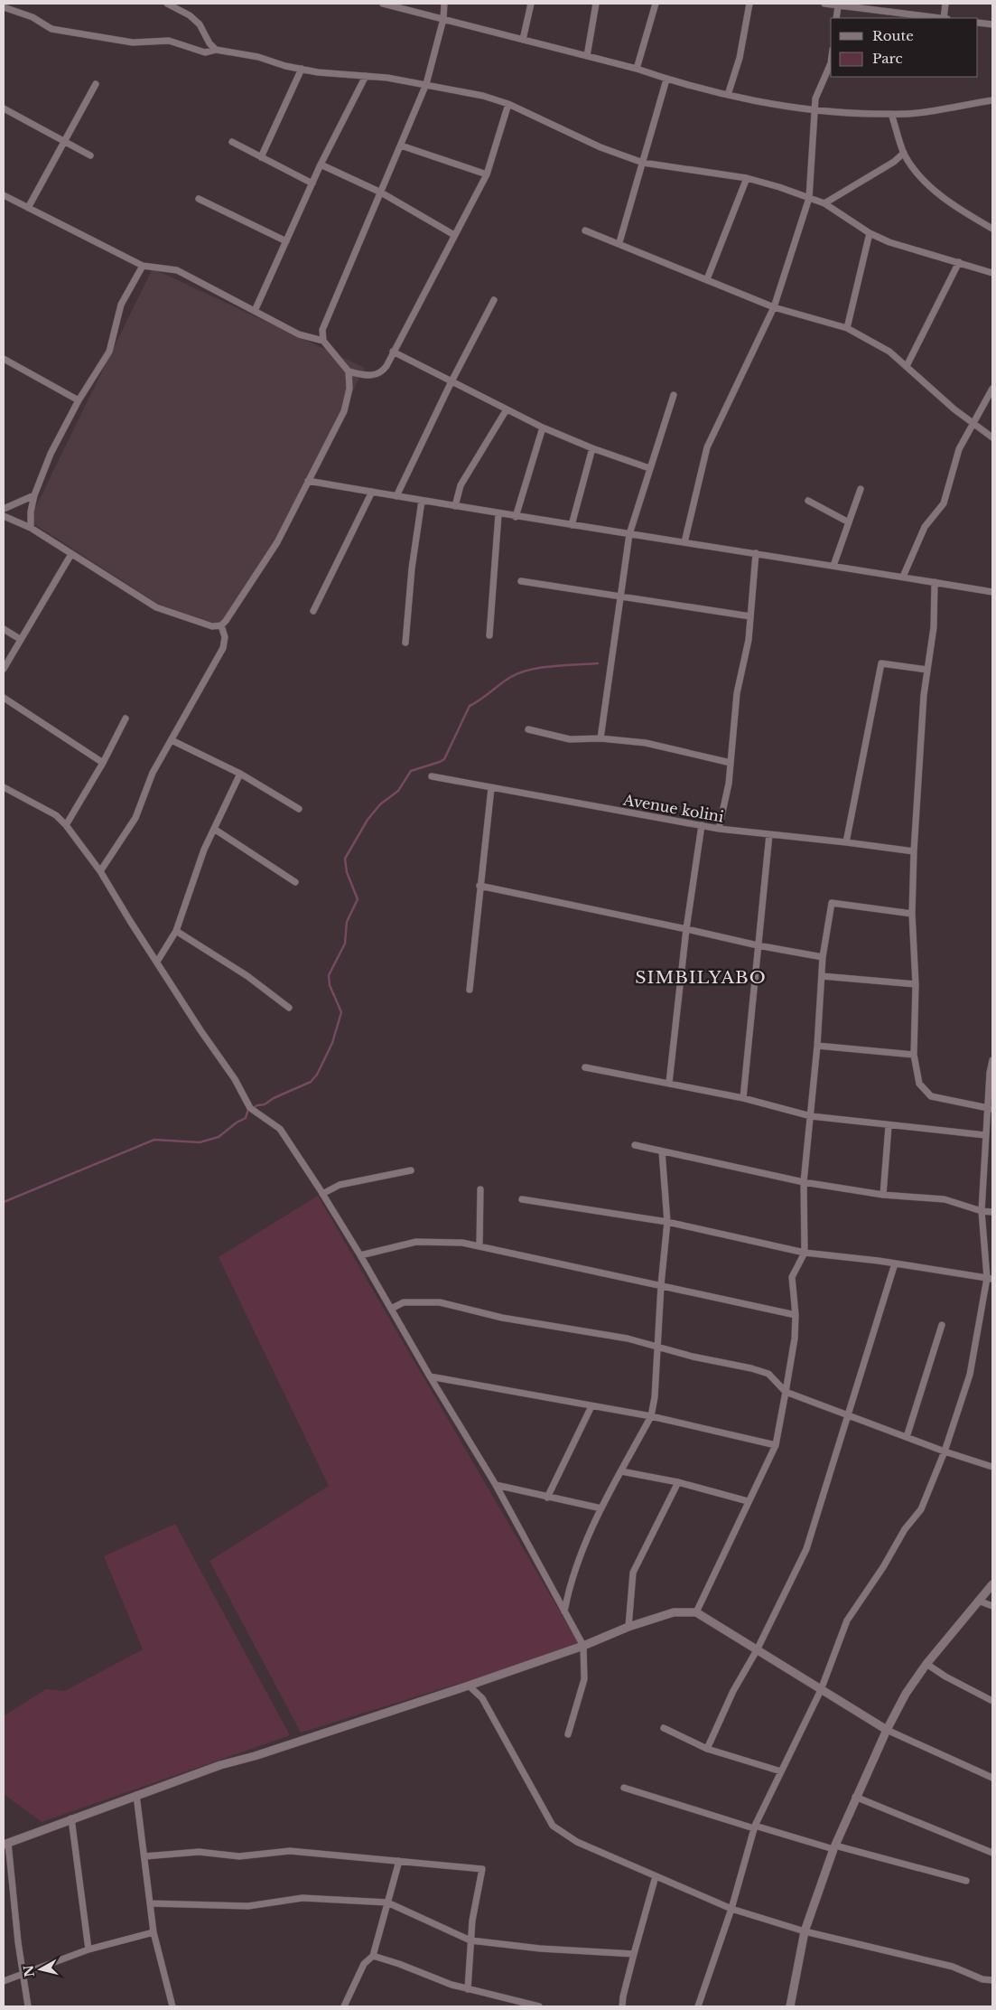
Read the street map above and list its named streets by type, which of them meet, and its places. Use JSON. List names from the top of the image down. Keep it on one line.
{"streets":{"street":["Avenue kolini"]},"districts":["SIMBILYABO"],"legend":["Route","Parc"],"north":"left"}
